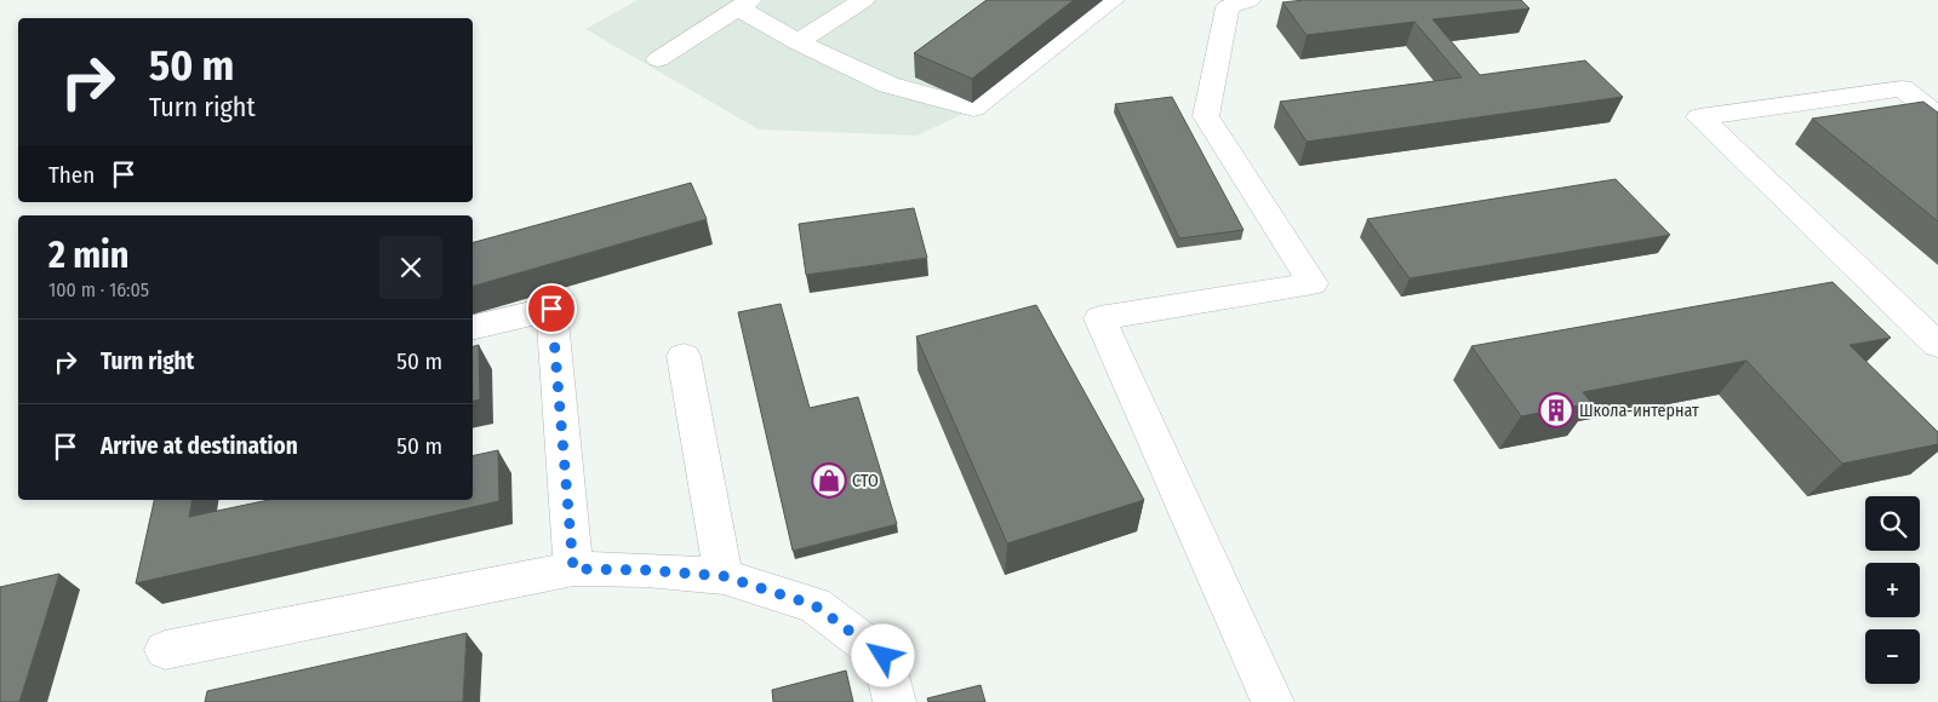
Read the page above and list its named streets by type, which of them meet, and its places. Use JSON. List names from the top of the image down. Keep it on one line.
{"places":{"building":["Школа-интернат"],"shop":["СТО"]},"page":{"turn":["50 m","Turn right"],"then":"Then","heading":["2 min","100 m · 16:05"],"list":[{"name":"Turn right","value":"50 m"},{"name":"Arrive at destination","value":"50 m"}],"map_buttons":["+","−"]}}
